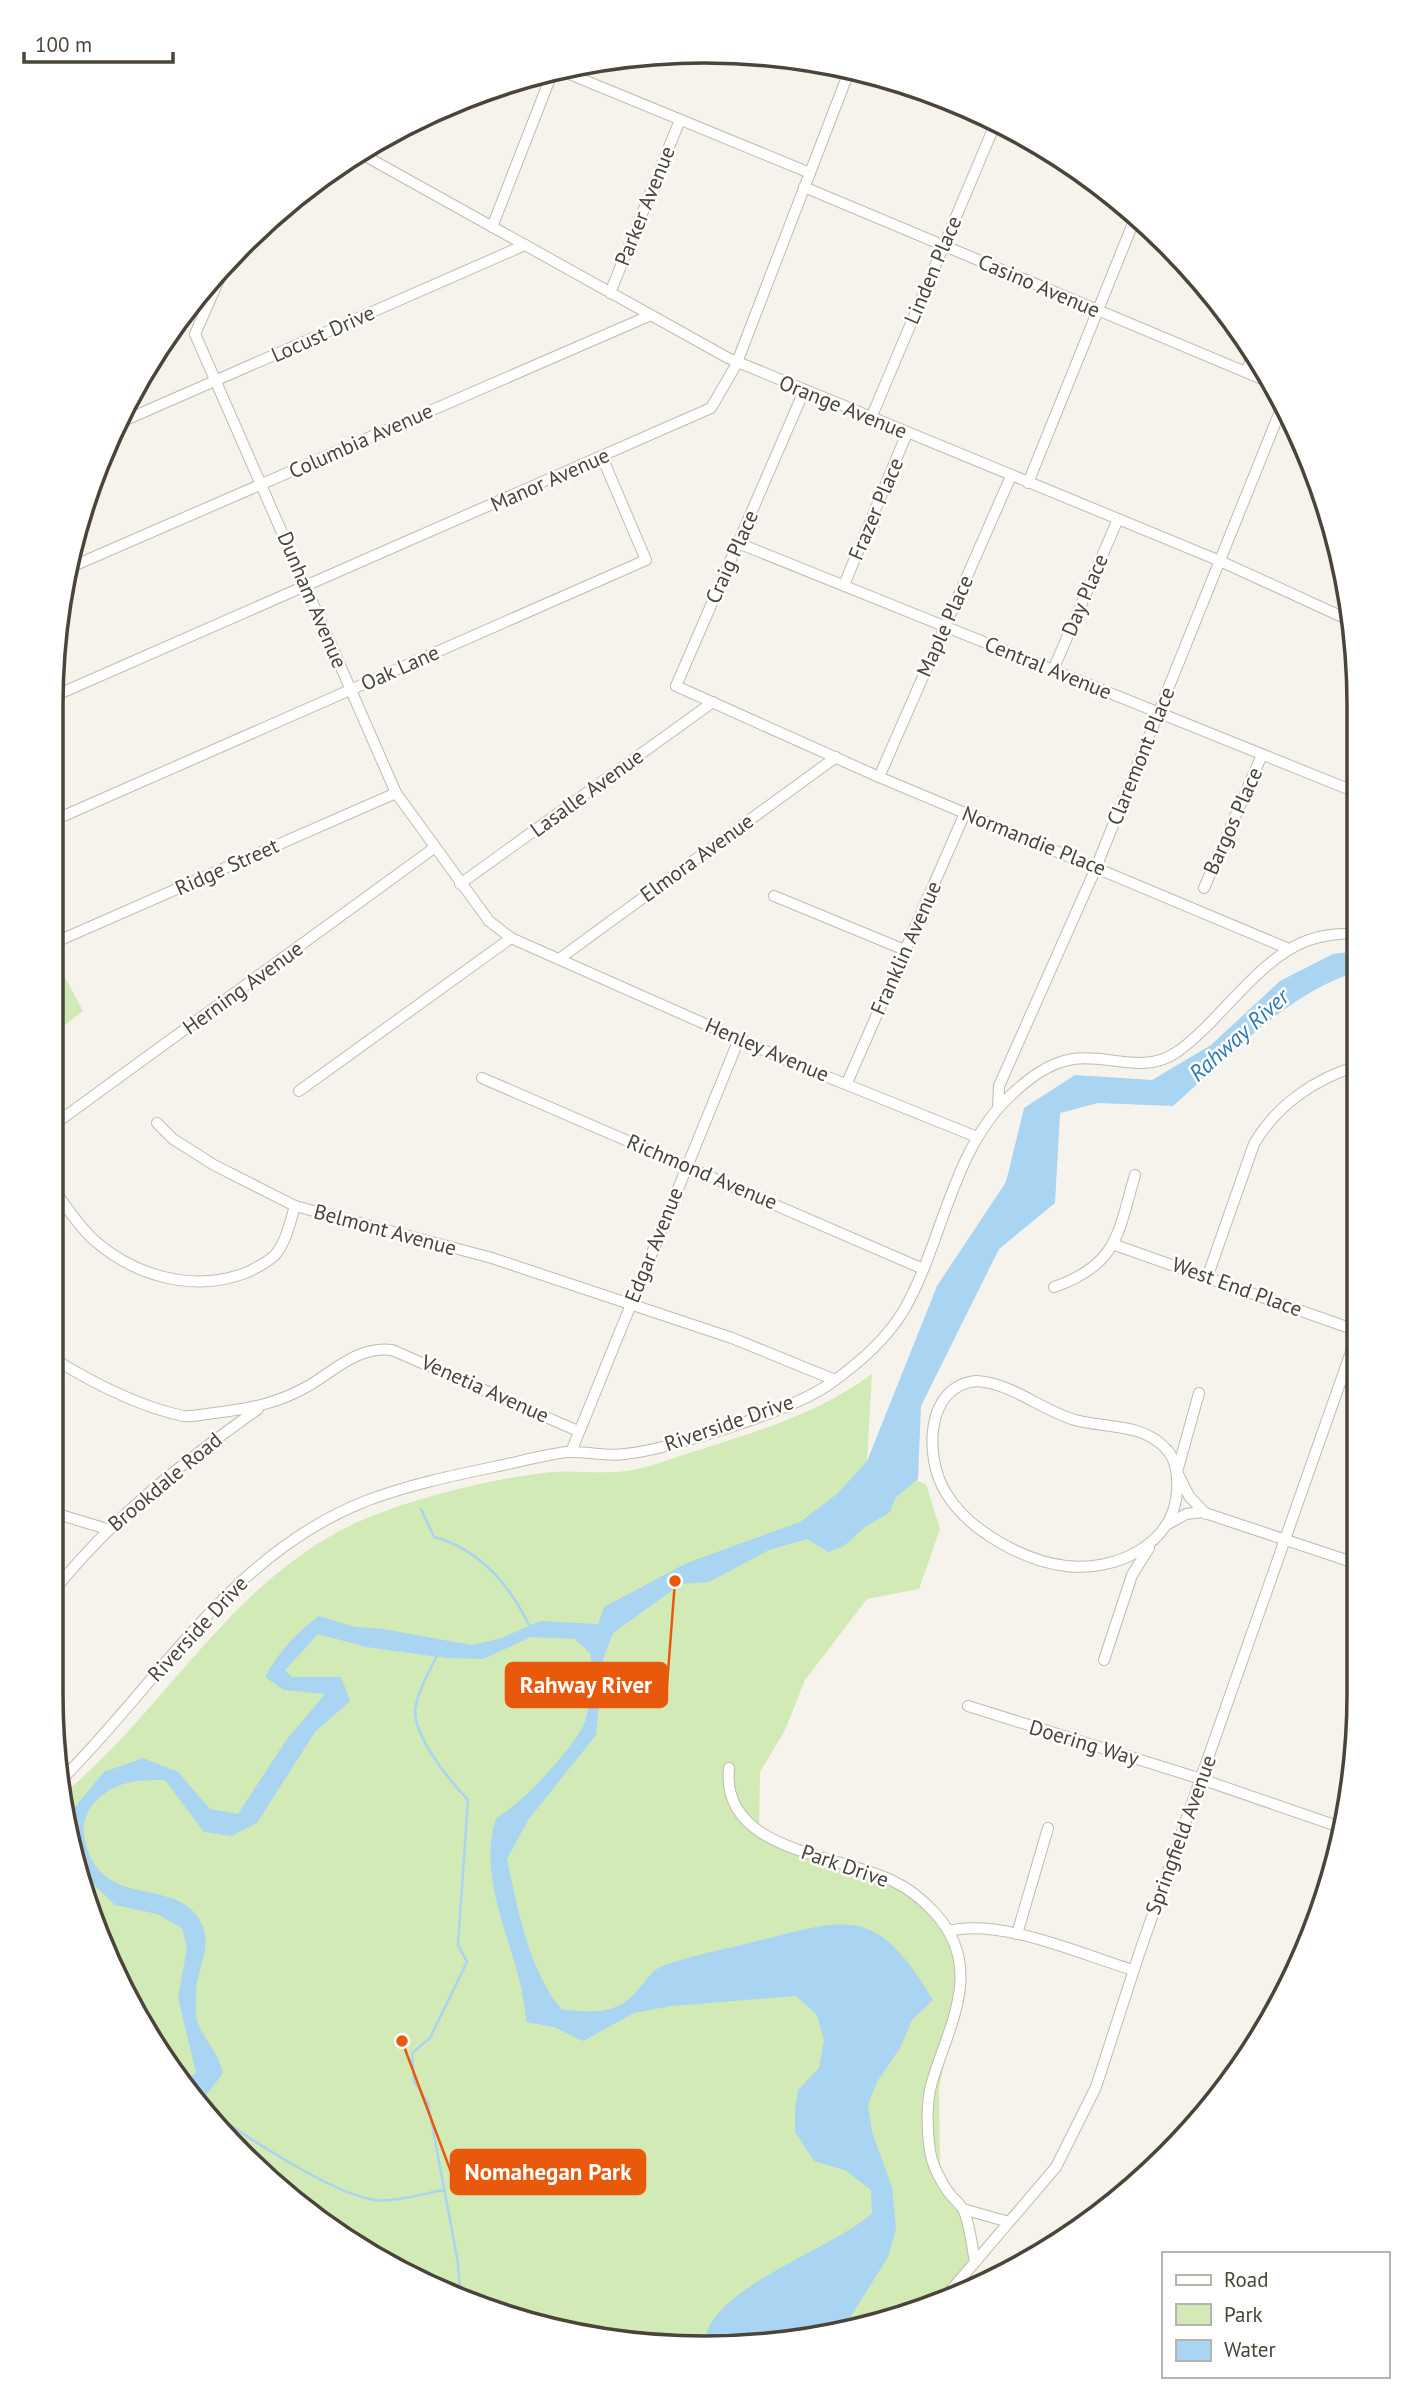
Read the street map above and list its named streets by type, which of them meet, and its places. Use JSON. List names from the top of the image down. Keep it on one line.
{"streets":{"street":["Parker Avenue","Linden Place","Casino Avenue","Locust Drive","Orange Avenue","Columbia Avenue","Manor Avenue","Frazer Place","Craig Place","Day Place","Dunham Avenue","Maple Place","Oak Lane","Central Avenue","Claremont Place","Lasalle Avenue","Bargos Place","Normandie Place","Elmora Avenue","Ridge Street","Franklin Avenue","Herning Avenue","Henley Avenue","Richmond Avenue","Belmont Avenue","Edgar Avenue","West End Place","Venetia Avenue","Riverside Drive","Brookdale Road","Doering Way","Springfield Avenue","Park Drive"]},"crossings":[["Parker Avenue","Orange Avenue"],["Linden Place","Casino Avenue"],["Linden Place","Orange Avenue"],["Casino Avenue","Manor Avenue"],["Locust Drive","Orange Avenue"],["Locust Drive","Dunham Avenue"],["Orange Avenue","Columbia Avenue"],["Orange Avenue","Manor Avenue"],["Orange Avenue","Frazer Place"],["Orange Avenue","Craig Place"],["Orange Avenue","Day Place"],["Orange Avenue","Maple Place"],["Orange Avenue","Claremont Place"],["Columbia Avenue","Dunham Avenue"],["Manor Avenue","Dunham Avenue"],["Manor Avenue","Oak Lane"],["Frazer Place","Central Avenue"],["Craig Place","Central Avenue"],["Craig Place","Lasalle Avenue"],["Craig Place","Normandie Place"],["Day Place","Central Avenue"],["Dunham Avenue","Oak Lane"],["Dunham Avenue","Lasalle Avenue"],["Dunham Avenue","Elmora Avenue"],["Dunham Avenue","Ridge Street"],["Dunham Avenue","Herning Avenue"],["Dunham Avenue","Henley Avenue"],["Maple Place","Central Avenue"],["Maple Place","Normandie Place"],["Central Avenue","Claremont Place"],["Central Avenue","Bargos Place"],["Claremont Place","Normandie Place"],["Claremont Place","Riverside Drive"],["Lasalle Avenue","Normandie Place"],["Normandie Place","Elmora Avenue"],["Normandie Place","Franklin Avenue"],["Normandie Place","Riverside Drive"],["Elmora Avenue","Henley Avenue"],["Franklin Avenue","Henley Avenue"],["Henley Avenue","Edgar Avenue"],["Henley Avenue","Riverside Drive"],["Richmond Avenue","Edgar Avenue"],["Richmond Avenue","Riverside Drive"],["Belmont Avenue","Edgar Avenue"],["Belmont Avenue","Riverside Drive"],["Edgar Avenue","Venetia Avenue"],["Edgar Avenue","Riverside Drive"],["Venetia Avenue","Brookdale Road"],["Doering Way","Springfield Avenue"],["Springfield Avenue","Park Drive"]],"water":["Rahway River"],"places":["Rahway River","Nomahegan Park"],"legend":["Road","Park","Water"],"scale_bar":"100 m"}
